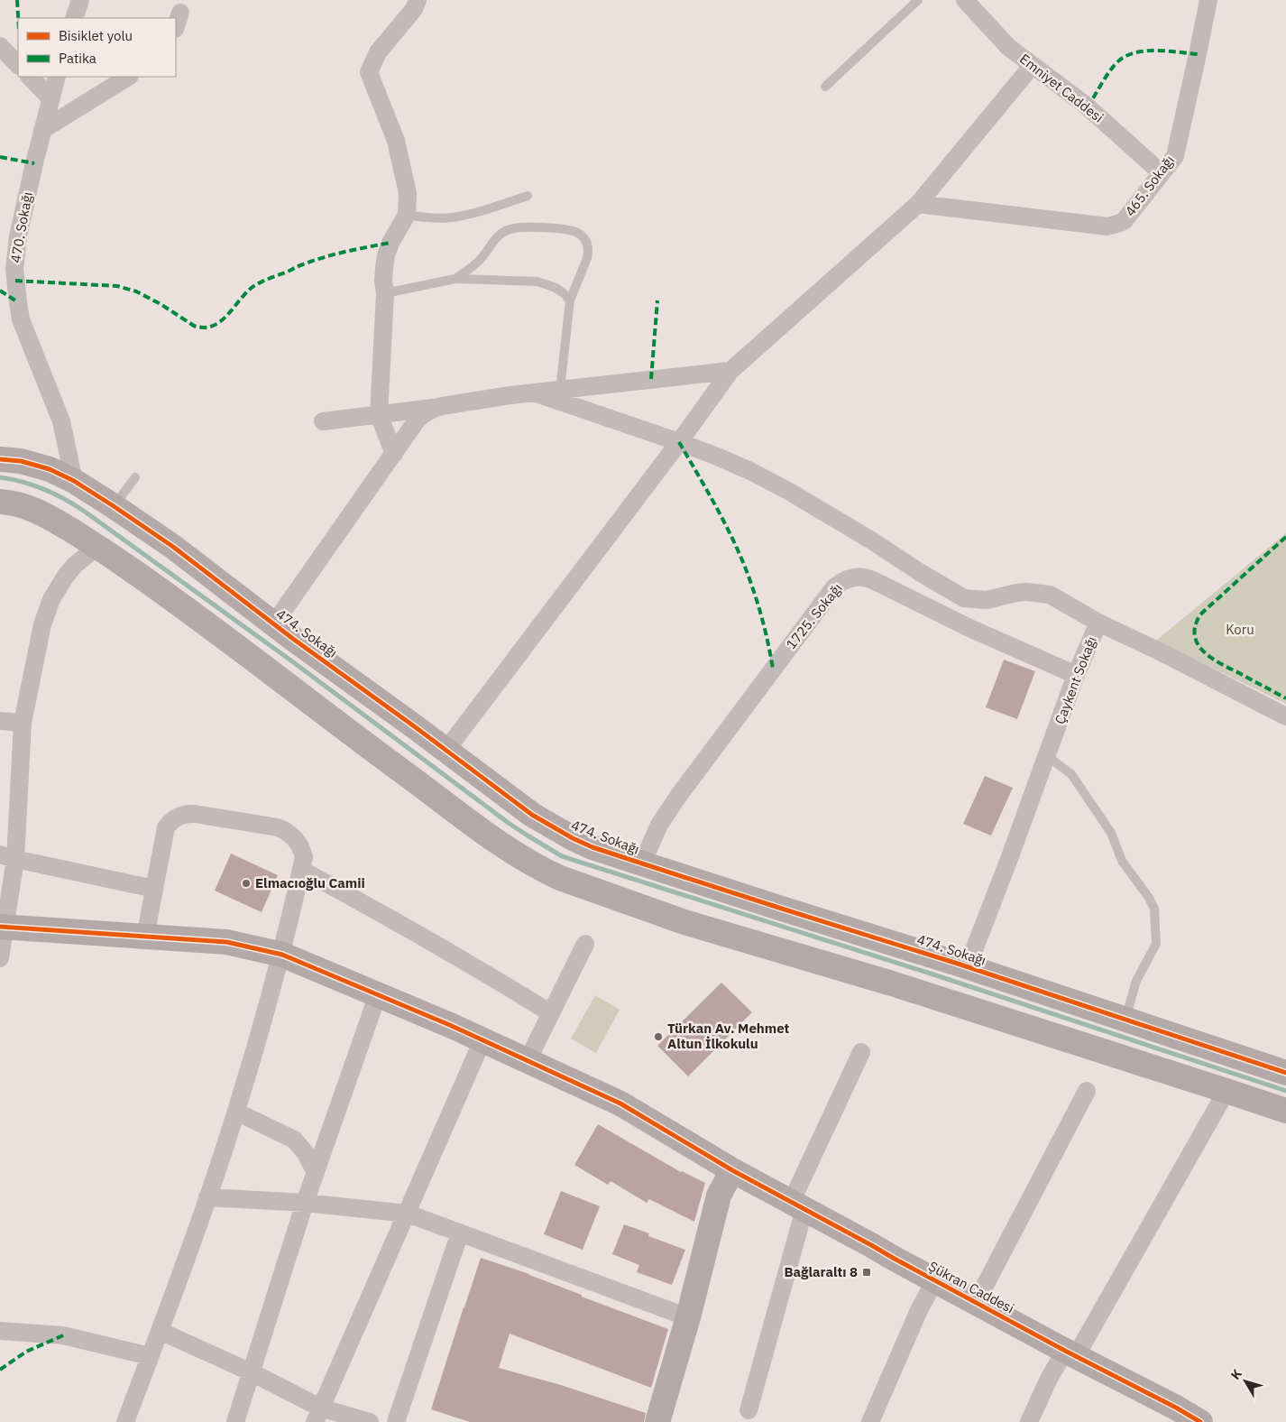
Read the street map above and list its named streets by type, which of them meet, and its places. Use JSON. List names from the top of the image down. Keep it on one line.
{"streets":{"street":["Emniyet Caddesi","465. Sokağı","470. Sokağı","1725. Sokağı","474. Sokağı","Çaykent Sokağı","Şükran Caddesi"]},"crossings":[["Emniyet Caddesi","465. Sokağı"],["470. Sokağı","474. Sokağı"],["1725. Sokağı","474. Sokağı"],["1725. Sokağı","Çaykent Sokağı"],["474. Sokağı","Çaykent Sokağı"]],"parks":["Koru"],"places":{"other":["Elmacıoğlu Camii","Türkan Av. Mehmet Altun İlkokulu"],"transit":["Bağlaraltı 8"]},"legend":["Bisiklet yolu","Patika"],"north":"top left"}
